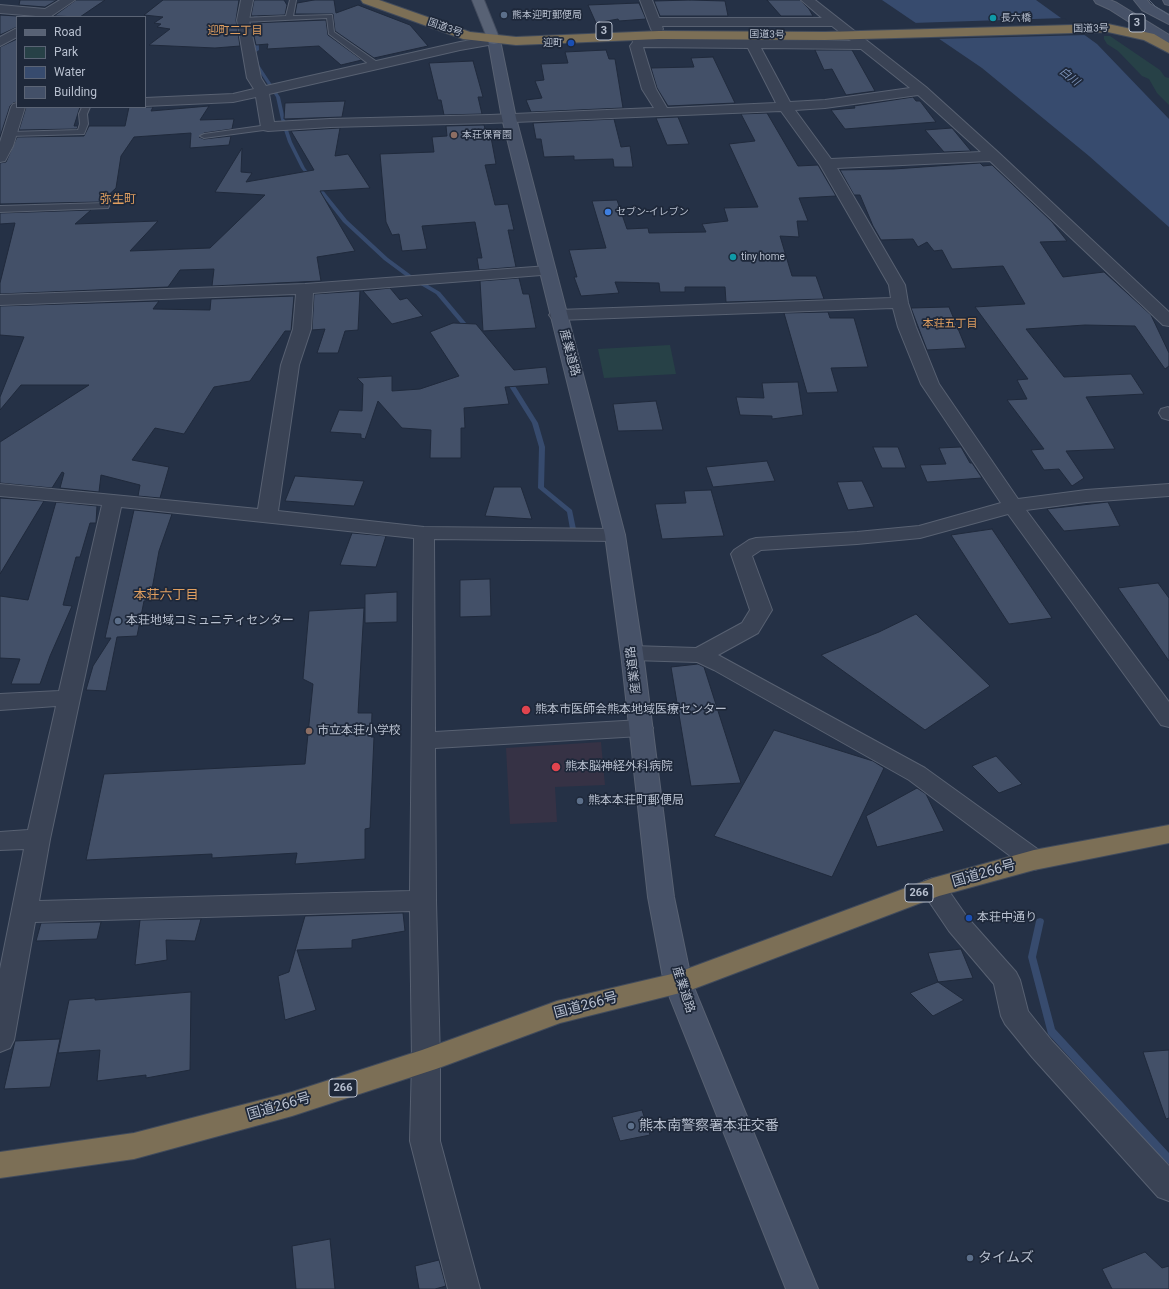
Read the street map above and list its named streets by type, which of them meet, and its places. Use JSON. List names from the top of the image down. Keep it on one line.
{"streets":{"highway":["3","国道3号","国道266号","266"],"street":["産業道路"]},"crossings":[["国道3号","産業道路"],["産業道路","国道266号"]],"districts":["迎町二丁目","弥生町","本荘五丁目","本荘六丁目"],"water":["白川"],"places":["熊本迎町郵便局","長六橋","迎町","本荘保育園","セブン-イレブン","tiny home","本荘地域コミュニティセンター","熊本市医師会熊本地域医療センター","市立本荘小学校","熊本脳神経外科病院","熊本本荘町郵便局","本荘中通り","熊本南警察署本荘交番","タイムズ"],"legend":["Road","Park","Water","Building"]}
